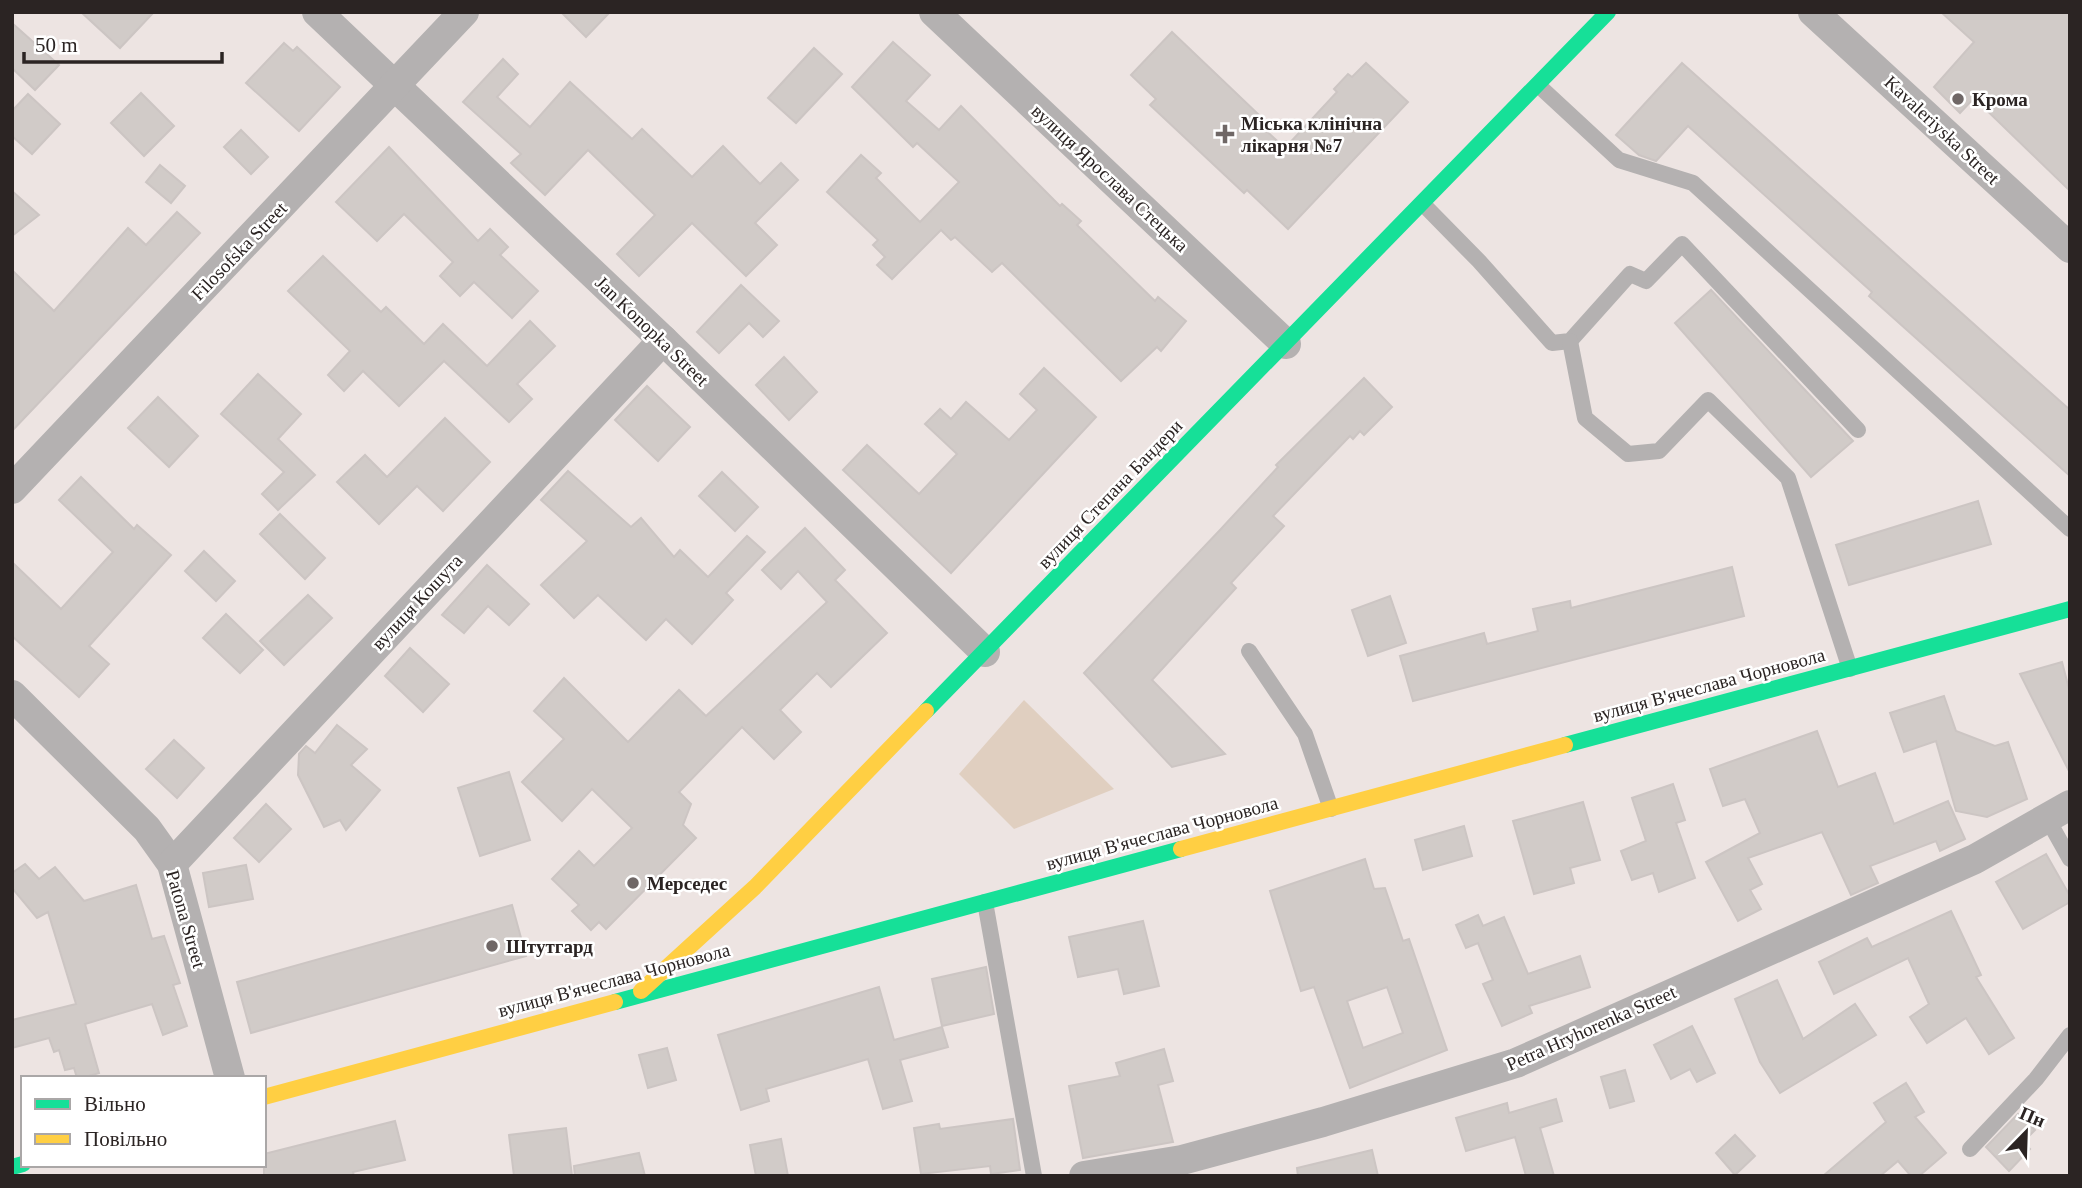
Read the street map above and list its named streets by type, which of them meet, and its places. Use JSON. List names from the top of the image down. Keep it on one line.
{"streets":{"street":["Kavaleriyska Street","вулиця Ярослава Стецька","Filosofska Street","Jan Konopka Street","вулиця Степана Бандери","вулиця Кошута","вулиця В'ячеслава Чорновола","Patona Street","Petra Hryhorenka Street"]},"crossings":[["вулиця Ярослава Стецька","вулиця Степана Бандери"],["Filosofska Street","Jan Konopka Street"],["Jan Konopka Street","вулиця Степана Бандери"],["Jan Konopka Street","вулиця Кошута"],["вулиця Степана Бандери","вулиця В'ячеслава Чорновола"],["вулиця Кошута","Patona Street"]],"places":{"other":["Крома","Мерседес","Штутгард"],"health":["Міська клінічна лікарня №7"]},"legend":["Вільно","Повільно"],"scale_bar":"50 m","north":"top right"}
